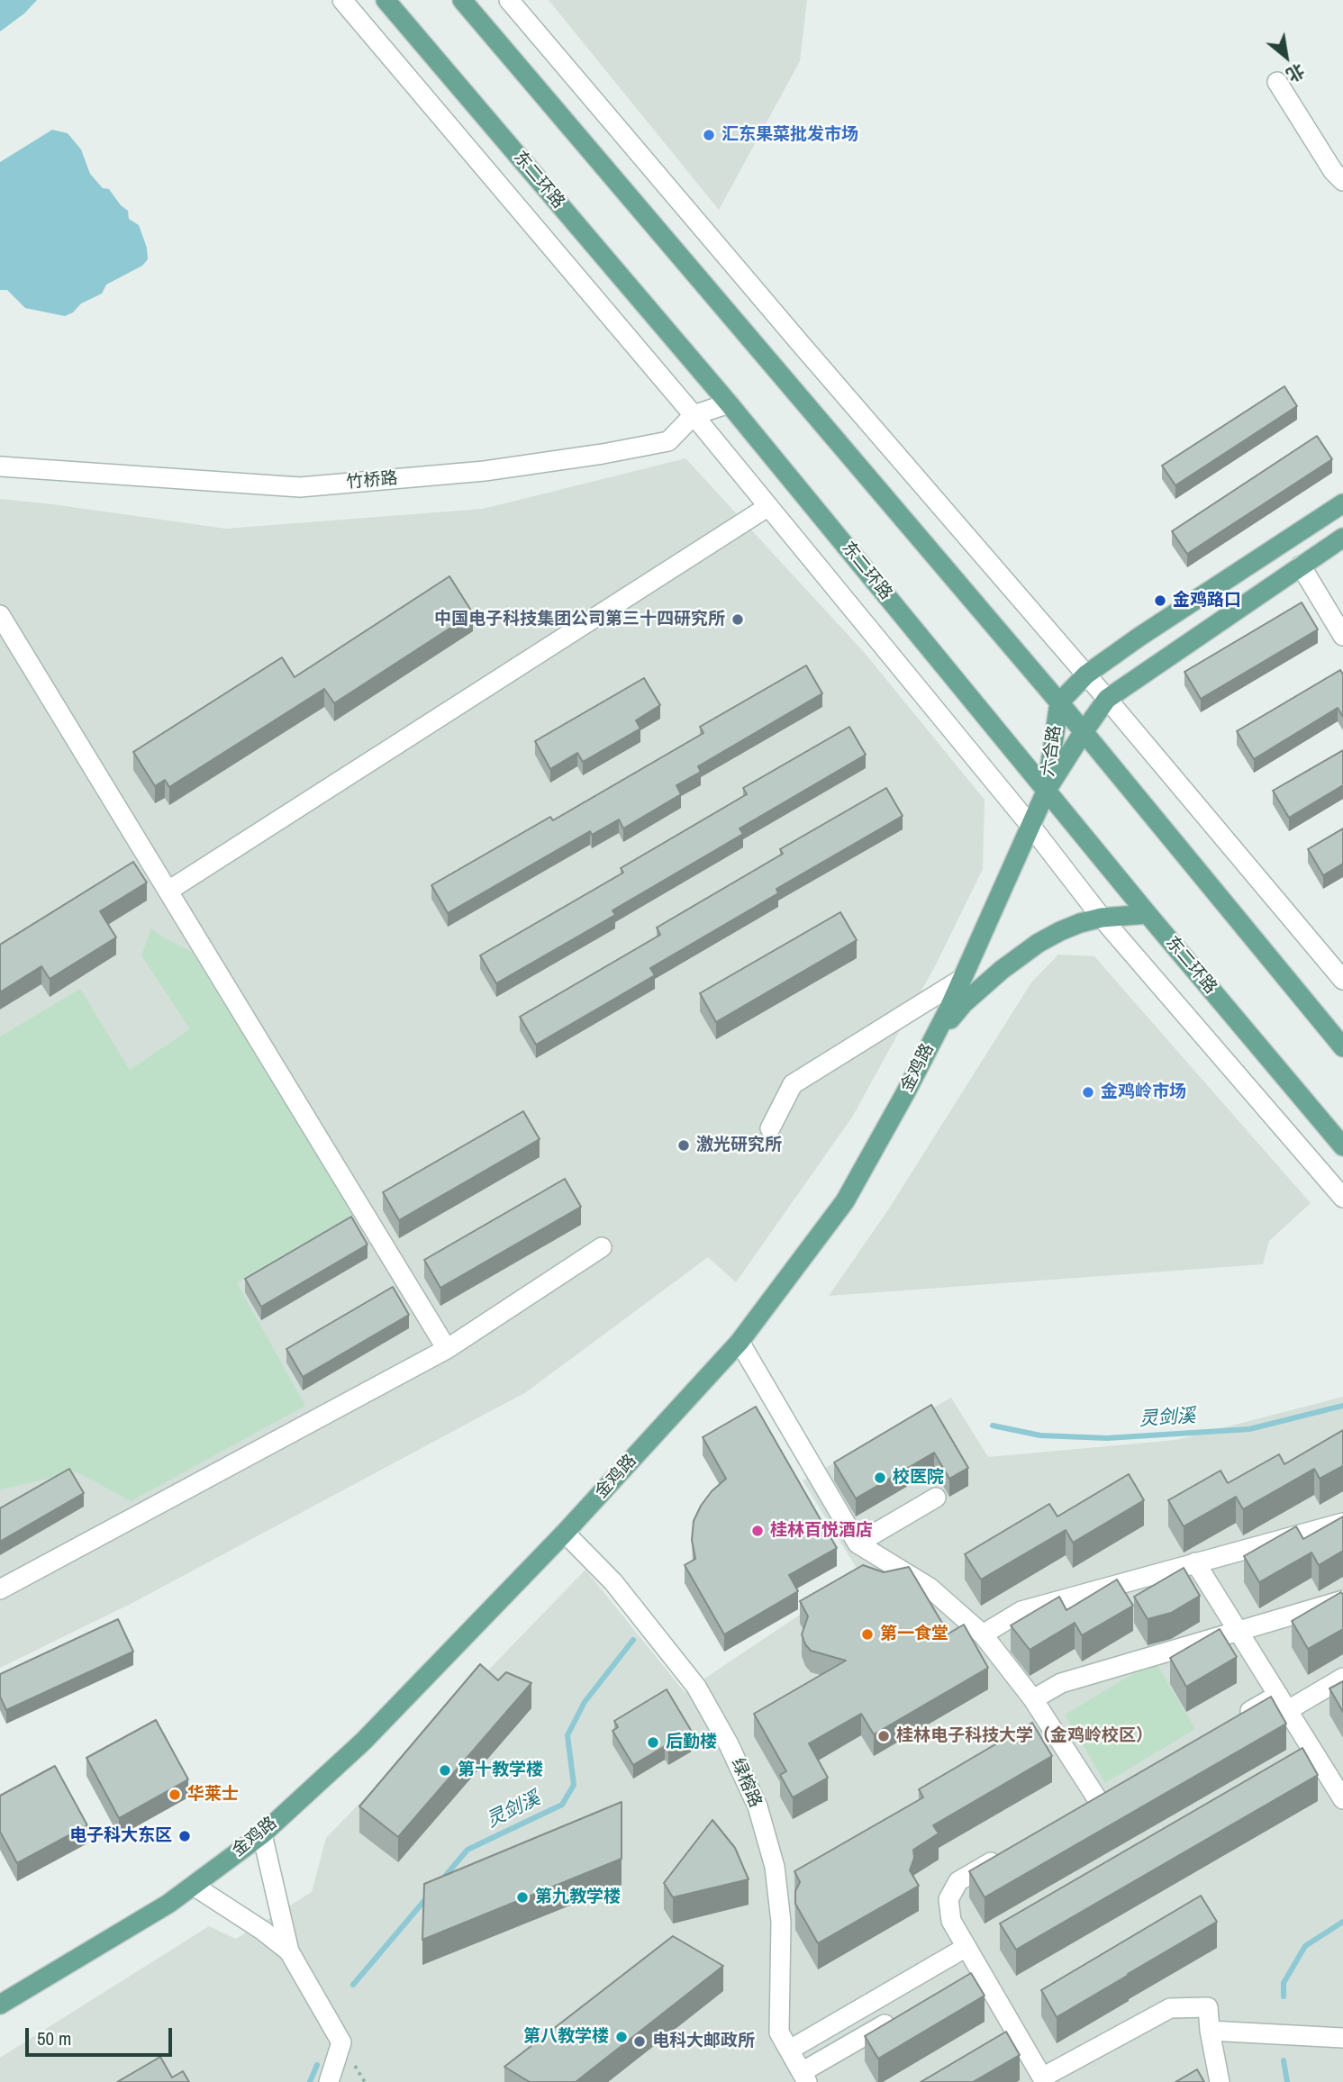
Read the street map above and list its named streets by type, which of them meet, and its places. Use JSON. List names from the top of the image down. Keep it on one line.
{"streets":{"main road":["东二环路","六合路","金鸡路"],"street":["竹桥路","绿榕路"]},"crossings":[["东二环路","竹桥路"],["东二环路","六合路"],["东二环路","金鸡路"],["六合路","金鸡路"],["金鸡路","绿榕路"]],"water":["灵剑溪"],"places":["汇东果菜批发市场","金鸡路口","中国电子科技集团公司第三十四研究所","金鸡岭市场","激光研究所","校医院","桂林百悦酒店","第一食堂","桂林电子科技大学（金鸡岭校区）","后勤楼","第十教学楼","华莱士","电子科大东区","第九教学楼","第八教学楼","电科大邮政所"],"scale_bar":"50 m","north":"bottom right"}
